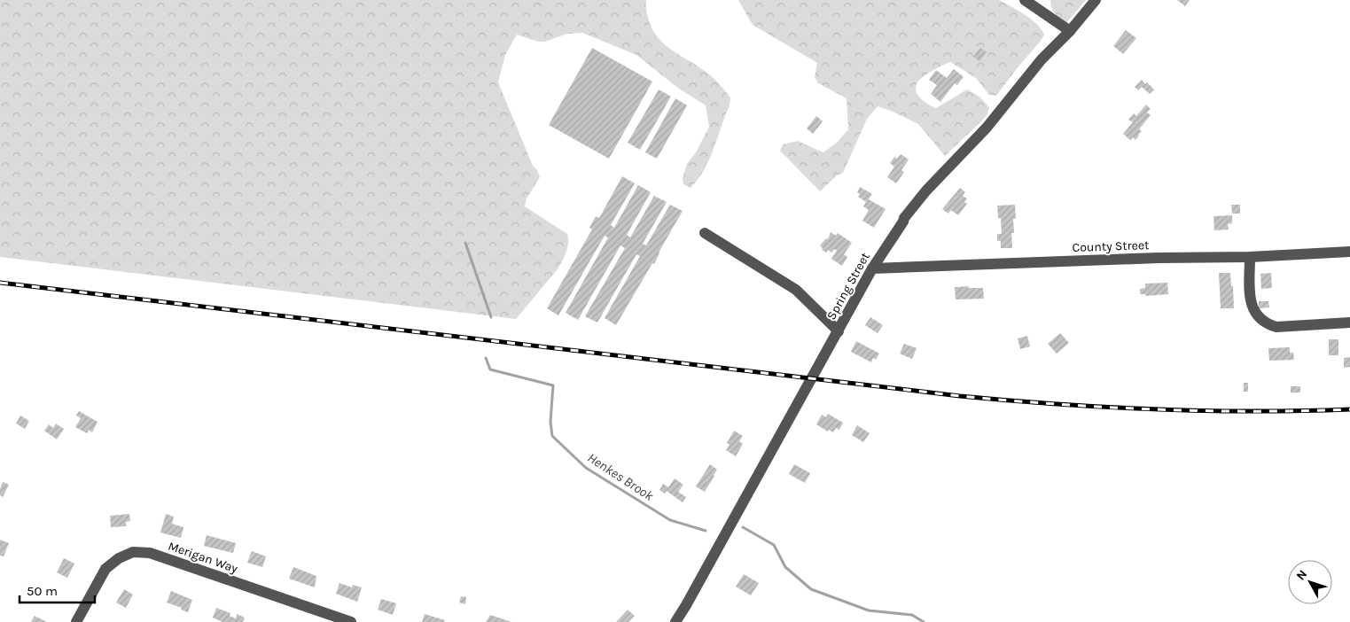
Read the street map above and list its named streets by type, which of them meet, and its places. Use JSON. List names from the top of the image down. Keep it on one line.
{"streets":{"street":["County Street","Spring Street","Merigan Way"]},"crossings":[["County Street","Spring Street"]],"water":["Henkes Brook"],"scale_bar":"50 m","north":"top left"}
